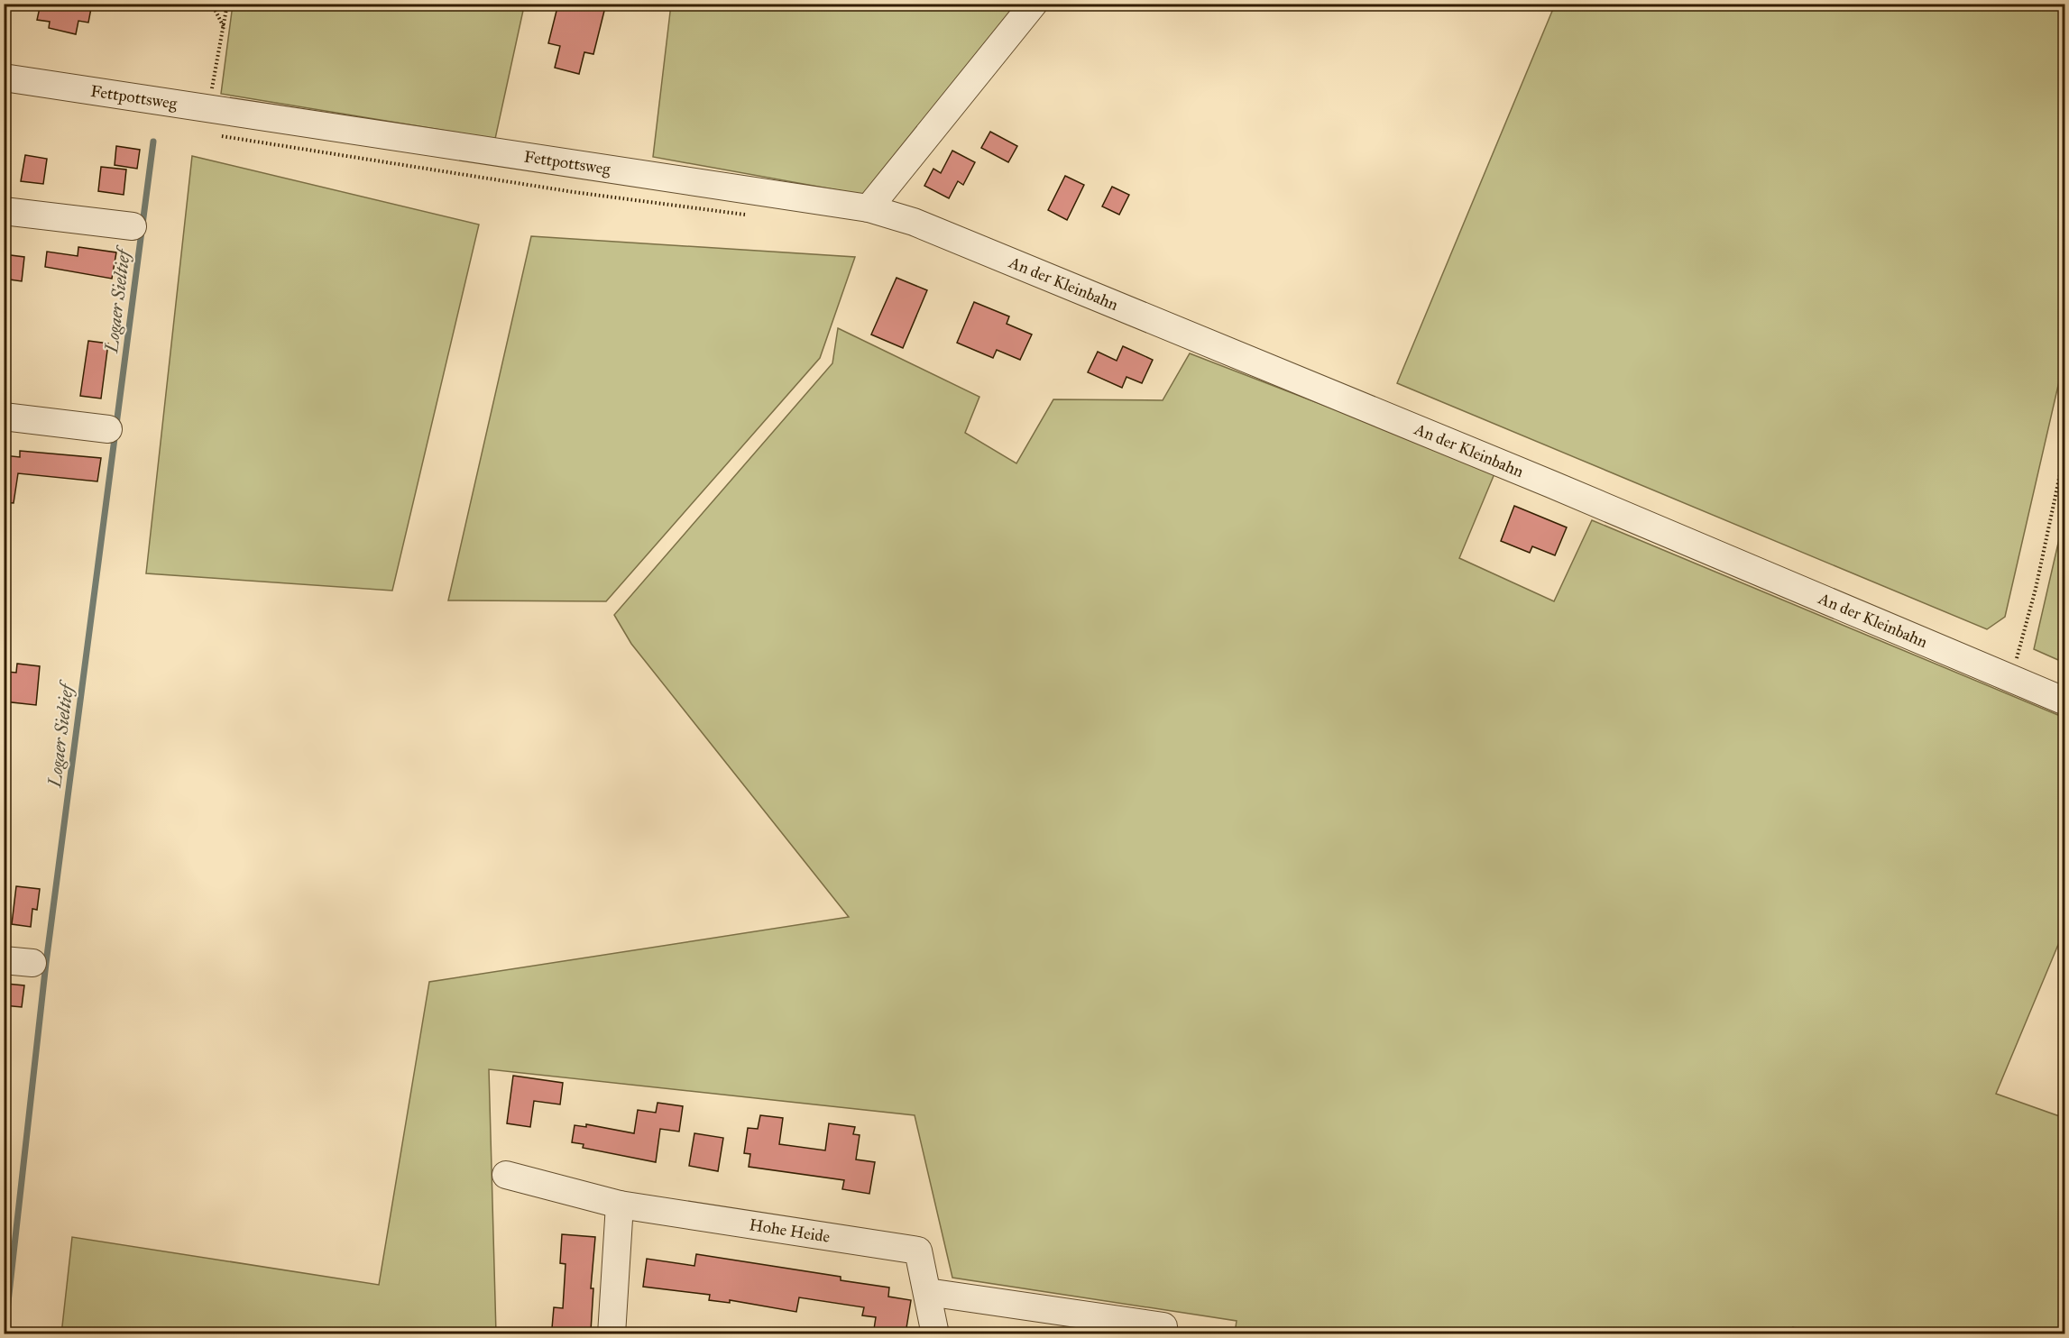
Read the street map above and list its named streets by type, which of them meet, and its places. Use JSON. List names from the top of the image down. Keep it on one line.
{"streets":{"street":["Fettpottsweg","An der Kleinbahn","Hohe Heide"]},"crossings":[["Fettpottsweg","An der Kleinbahn"]],"water":["Logaer Sieltief"]}
